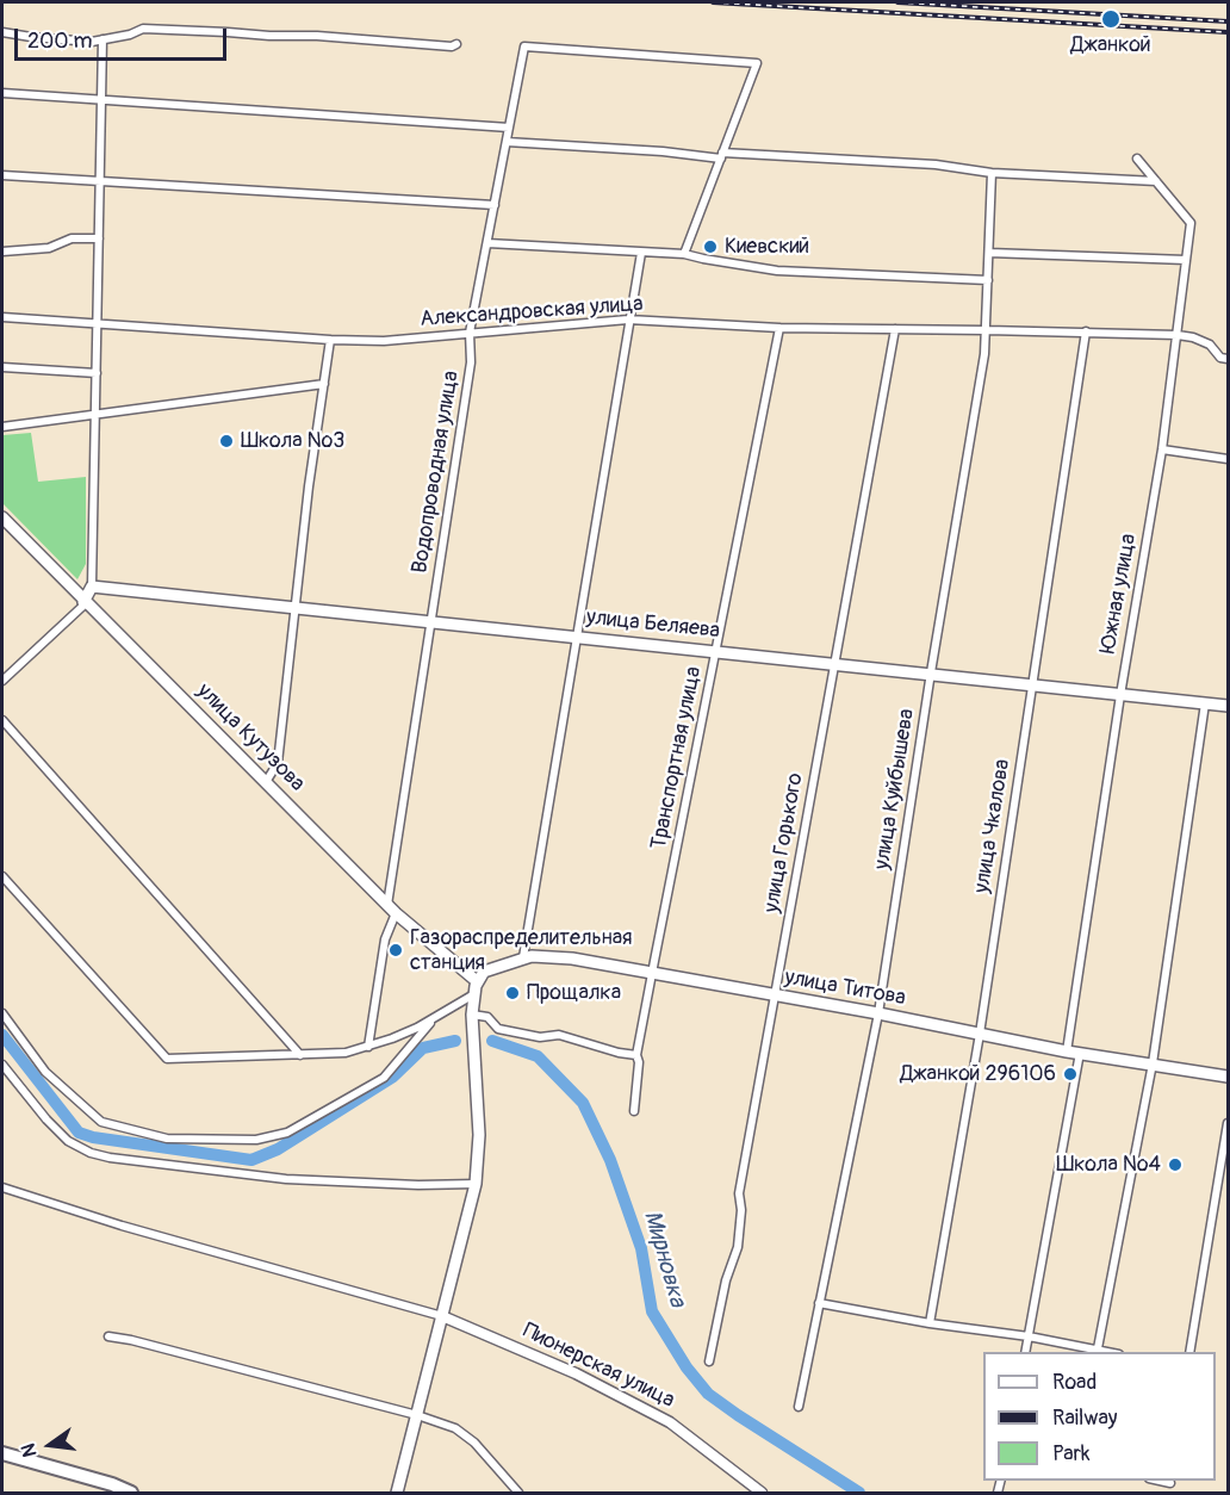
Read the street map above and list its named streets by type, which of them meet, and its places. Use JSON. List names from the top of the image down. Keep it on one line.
{"streets":{"main road":["улица Беляева","улица Кутузова","улица Титова"],"street":["Александровская улица","Водопроводная улица","Южная улица","Транспортная улица","улица Куйбышева","улица Чкалова","улица Горького","Пионерская улица"]},"crossings":[["Александровская улица","Водопроводная улица"],["Александровская улица","Южная улица"],["Александровская улица","Транспортная улица"],["Александровская улица","улица Куйбышева"],["Александровская улица","улица Чкалова"],["Александровская улица","улица Горького"],["Водопроводная улица","улица Беляева"],["Водопроводная улица","улица Кутузова"],["Южная улица","улица Беляева"],["Южная улица","улица Титова"],["улица Беляева","Транспортная улица"],["улица Беляева","улица Куйбышева"],["улица Беляева","улица Чкалова"],["улица Беляева","улица Горького"],["улица Кутузова","улица Титова"],["Транспортная улица","улица Титова"],["улица Куйбышева","улица Титова"],["улица Чкалова","улица Титова"],["улица Горького","улица Титова"]],"water":["Мирновка"],"places":["Джанкой","Киевский","Школа №3","Газораспределительная станция","Прощалка","Джанкой 296106","Школа №4"],"legend":["Road","Railway","Park"],"scale_bar":"200 m","north":"left"}
